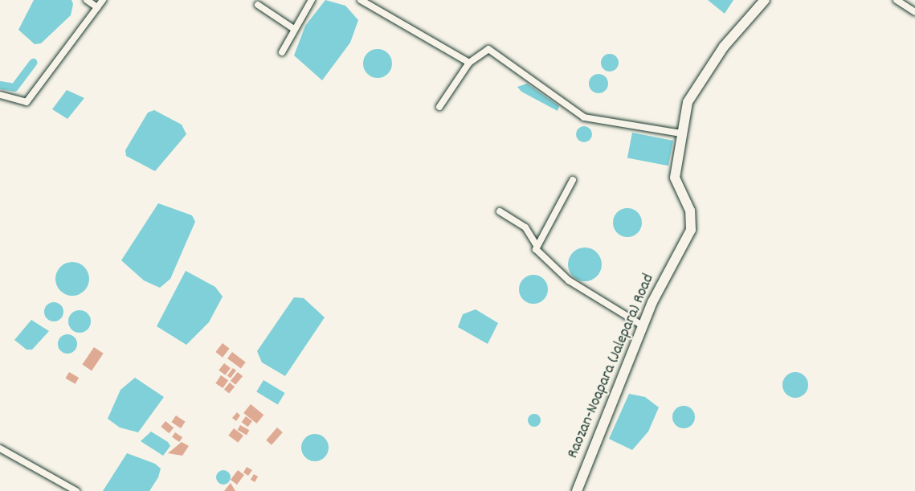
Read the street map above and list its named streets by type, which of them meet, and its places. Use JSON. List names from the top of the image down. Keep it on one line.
{"streets":{"main road":["Raozan-Noapara (Jalepara) Road"]}}
